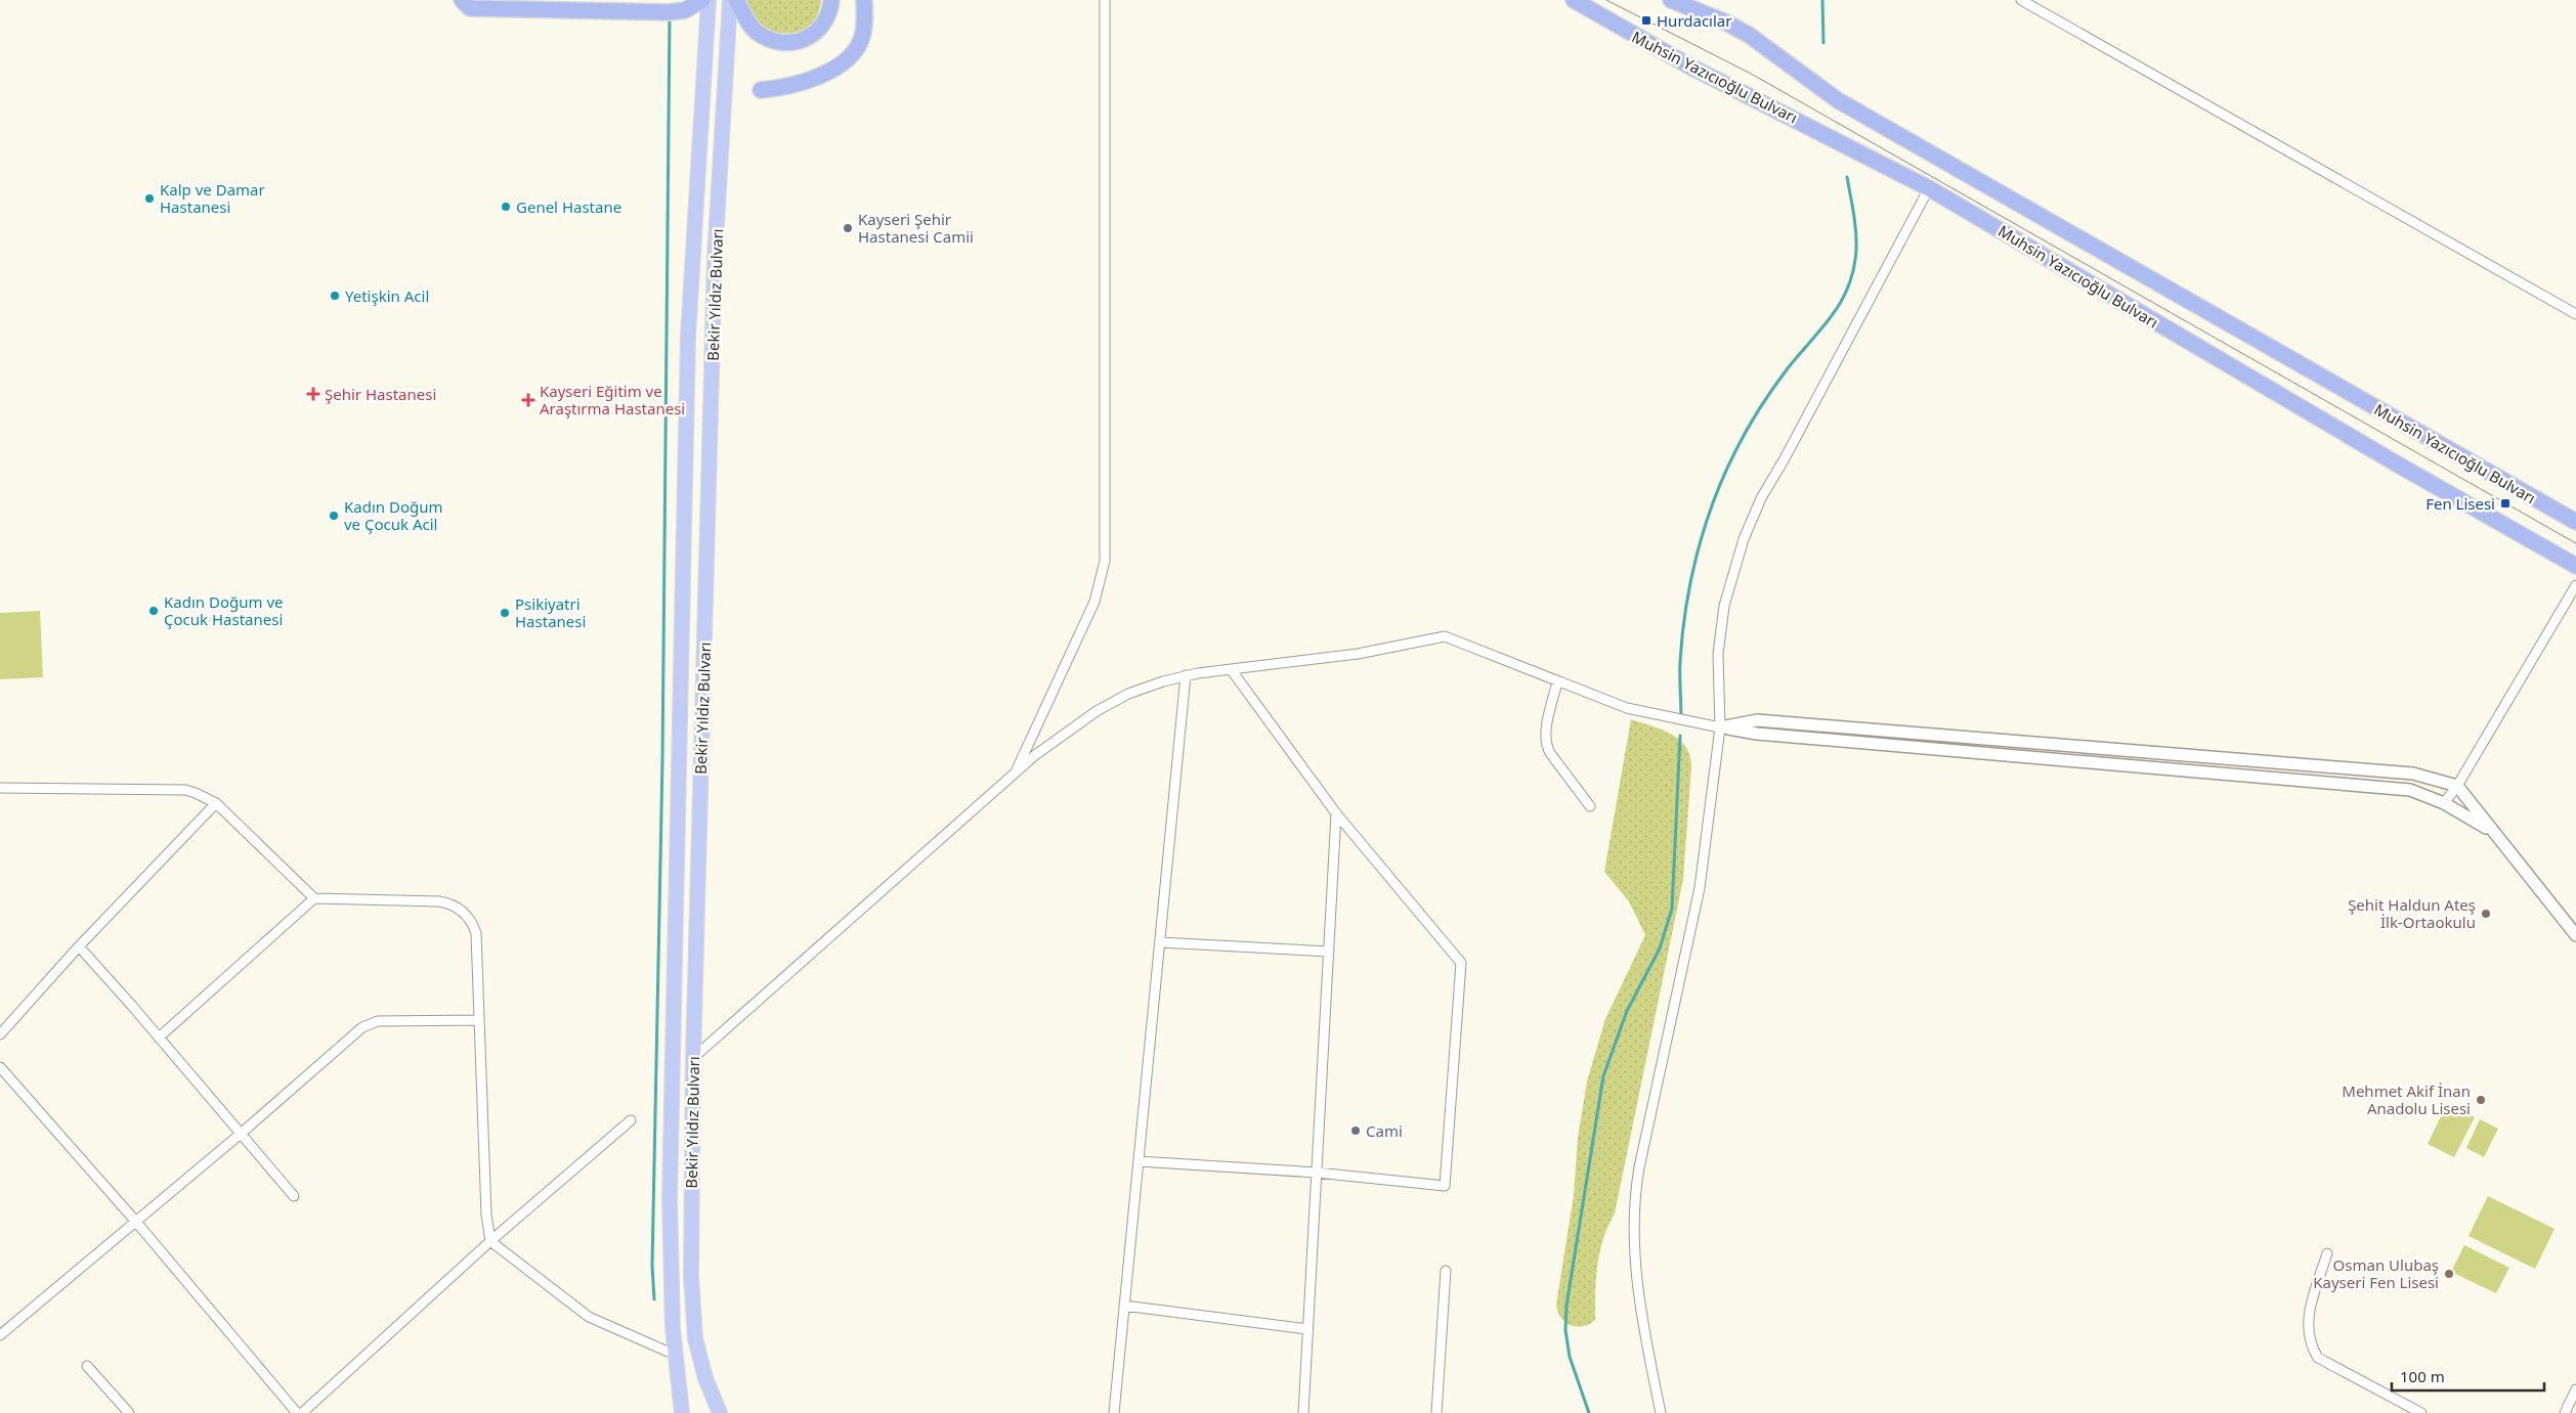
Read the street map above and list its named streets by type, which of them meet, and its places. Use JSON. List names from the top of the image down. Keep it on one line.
{"streets":{"highway":["Muhsin Yazıcıoğlu Bulvarı"],"main road":["Bekir Yıldız Bulvarı"]},"places":{"transit":["Hurdacılar","Fen Lisesi"],"other":["Kalp ve Damar Hastanesi","Genel Hastane","Kayseri Şehir Hastanesi Camii","Yetişkin Acil","Kadın Doğum ve Çocuk Acil","Kadın Doğum ve Çocuk Hastanesi","Psikiyatri Hastanesi","Şehit Haldun Ateş İlk-Ortaokulu","Mehmet Akif İnan Anadolu Lisesi","Cami","Osman Ulubaş Kayseri Fen Lisesi"],"health":["Şehir Hastanesi","Kayseri Eğitim ve Araştırma Hastanesi"]},"scale_bar":"100 m"}
